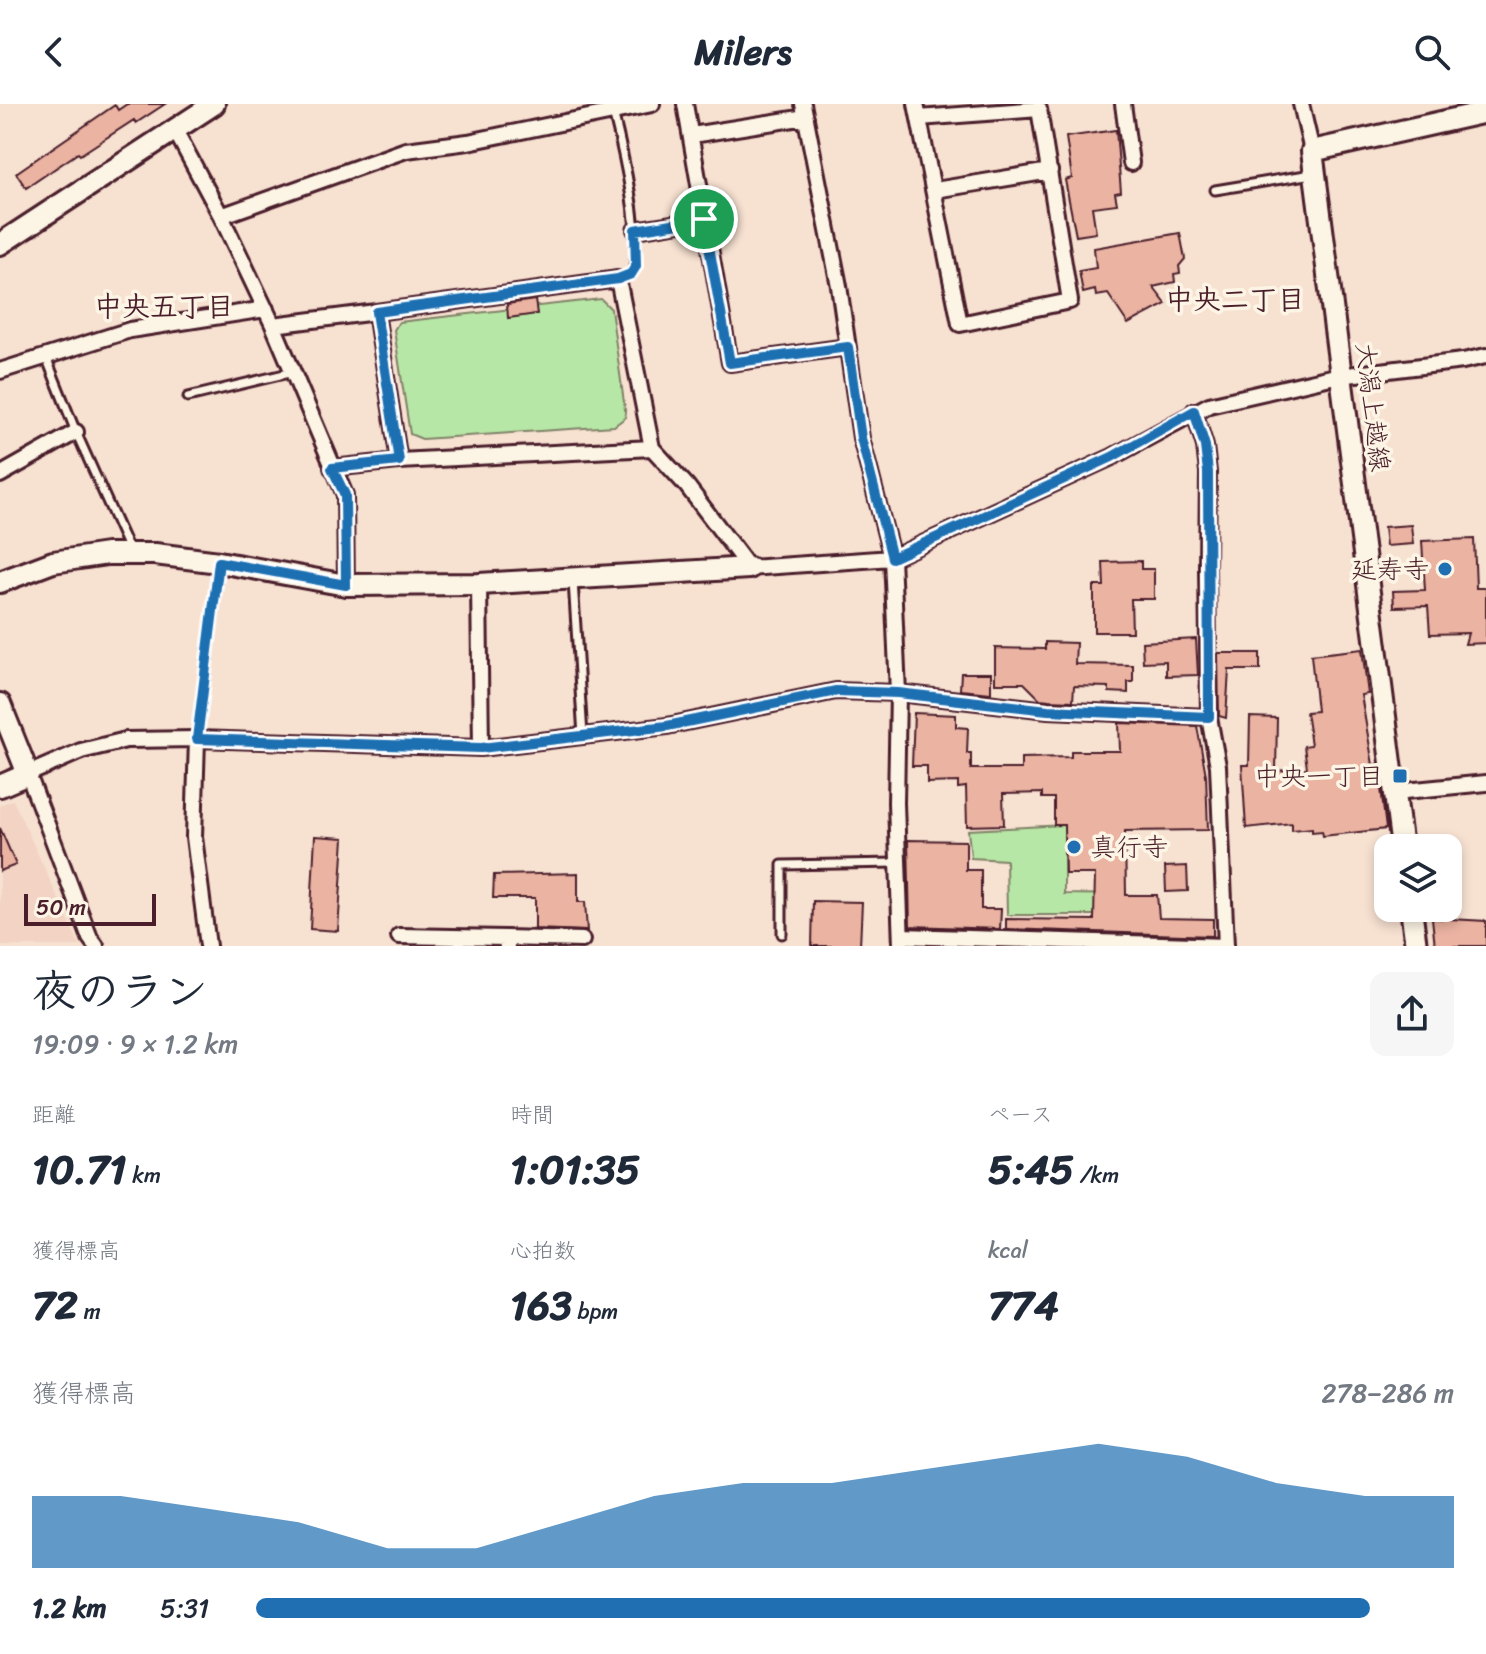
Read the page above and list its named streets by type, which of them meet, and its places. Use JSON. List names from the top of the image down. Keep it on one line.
{"streets":{"street":["大潟上越線"]},"districts":["中央二丁目","中央五丁目"],"places":{"other":["延寿寺","真行寺"],"transit":["中央一丁目"]},"scale_bar":"50 m","page":{"header":"Milers","scale":"50 m","heading":["夜のラン","19:09 · 9 × 1.2 km"],"stats":[["距離","10.71 km"],["時間","1:01:35"],["ペース","5:45 /km"],["獲得標高","72 m"],["心拍数","163 bpm"],["kcal","774"]],"chart":["獲得標高","278–286 m"],"list":[{"name":"1.2 km","note":"5:31"}]}}
